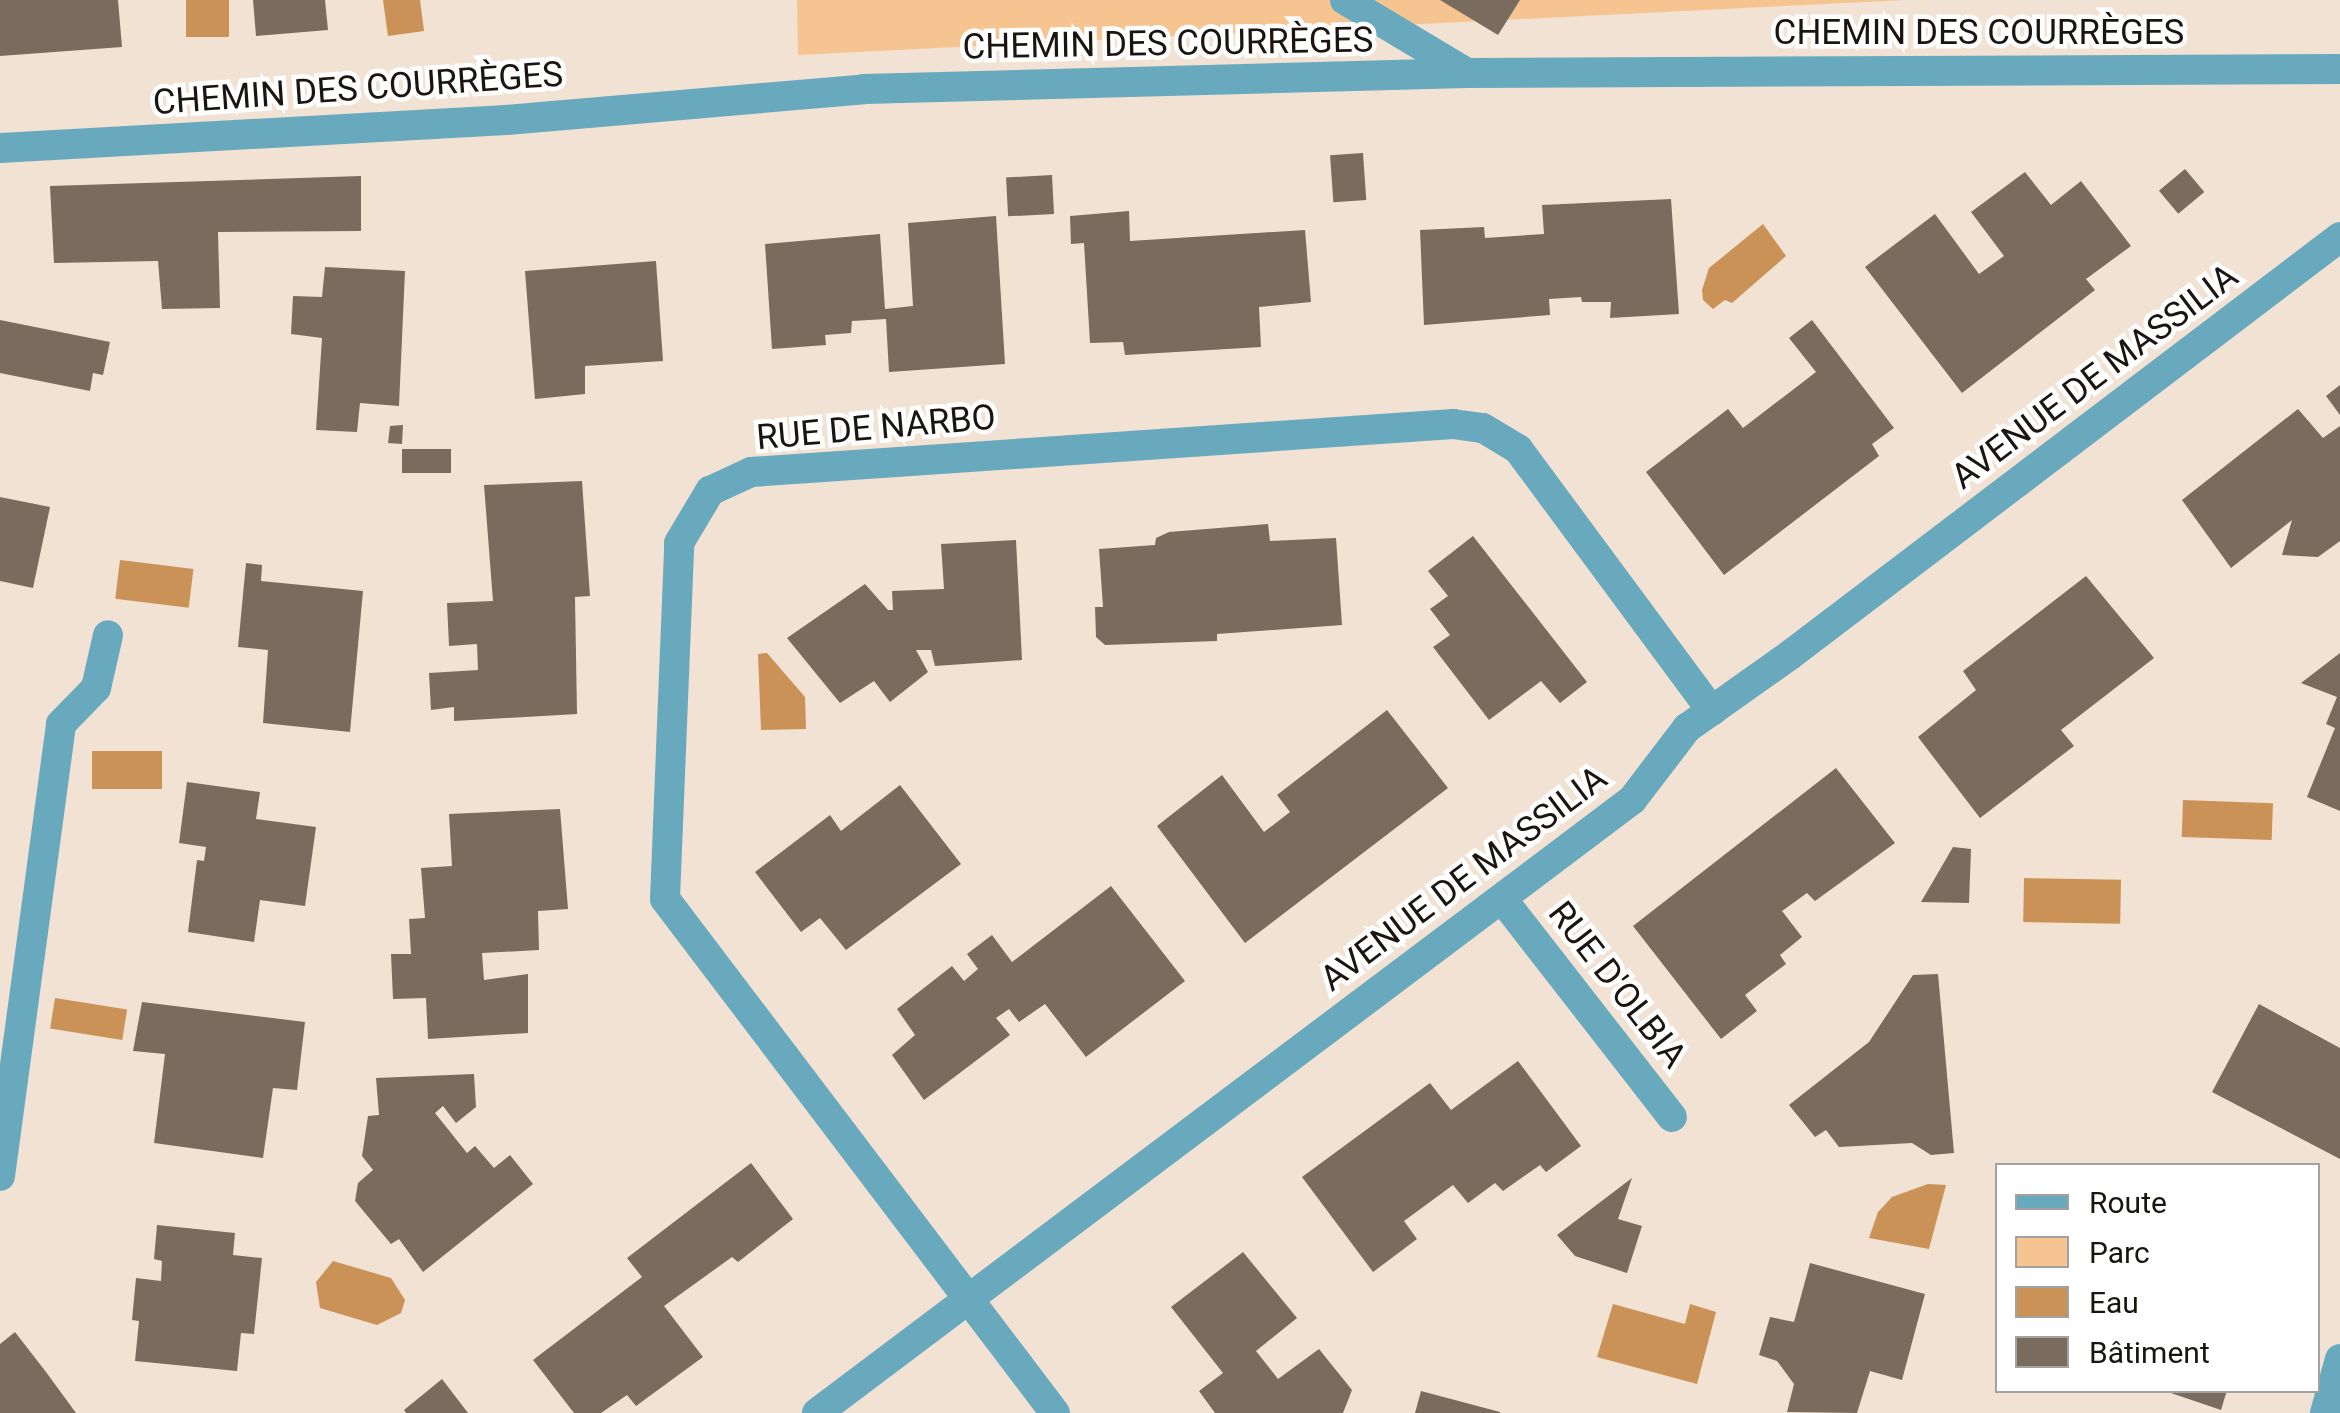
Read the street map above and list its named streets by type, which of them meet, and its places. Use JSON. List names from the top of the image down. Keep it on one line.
{"streets":{"street":["CHEMIN DES COURRÈGES","AVENUE DE MASSILIA","RUE DE NARBO","RUE D'OLBIA"]},"crossings":[["AVENUE DE MASSILIA","RUE DE NARBO"],["AVENUE DE MASSILIA","RUE D'OLBIA"]],"legend":["Route","Parc","Eau","Bâtiment"]}
